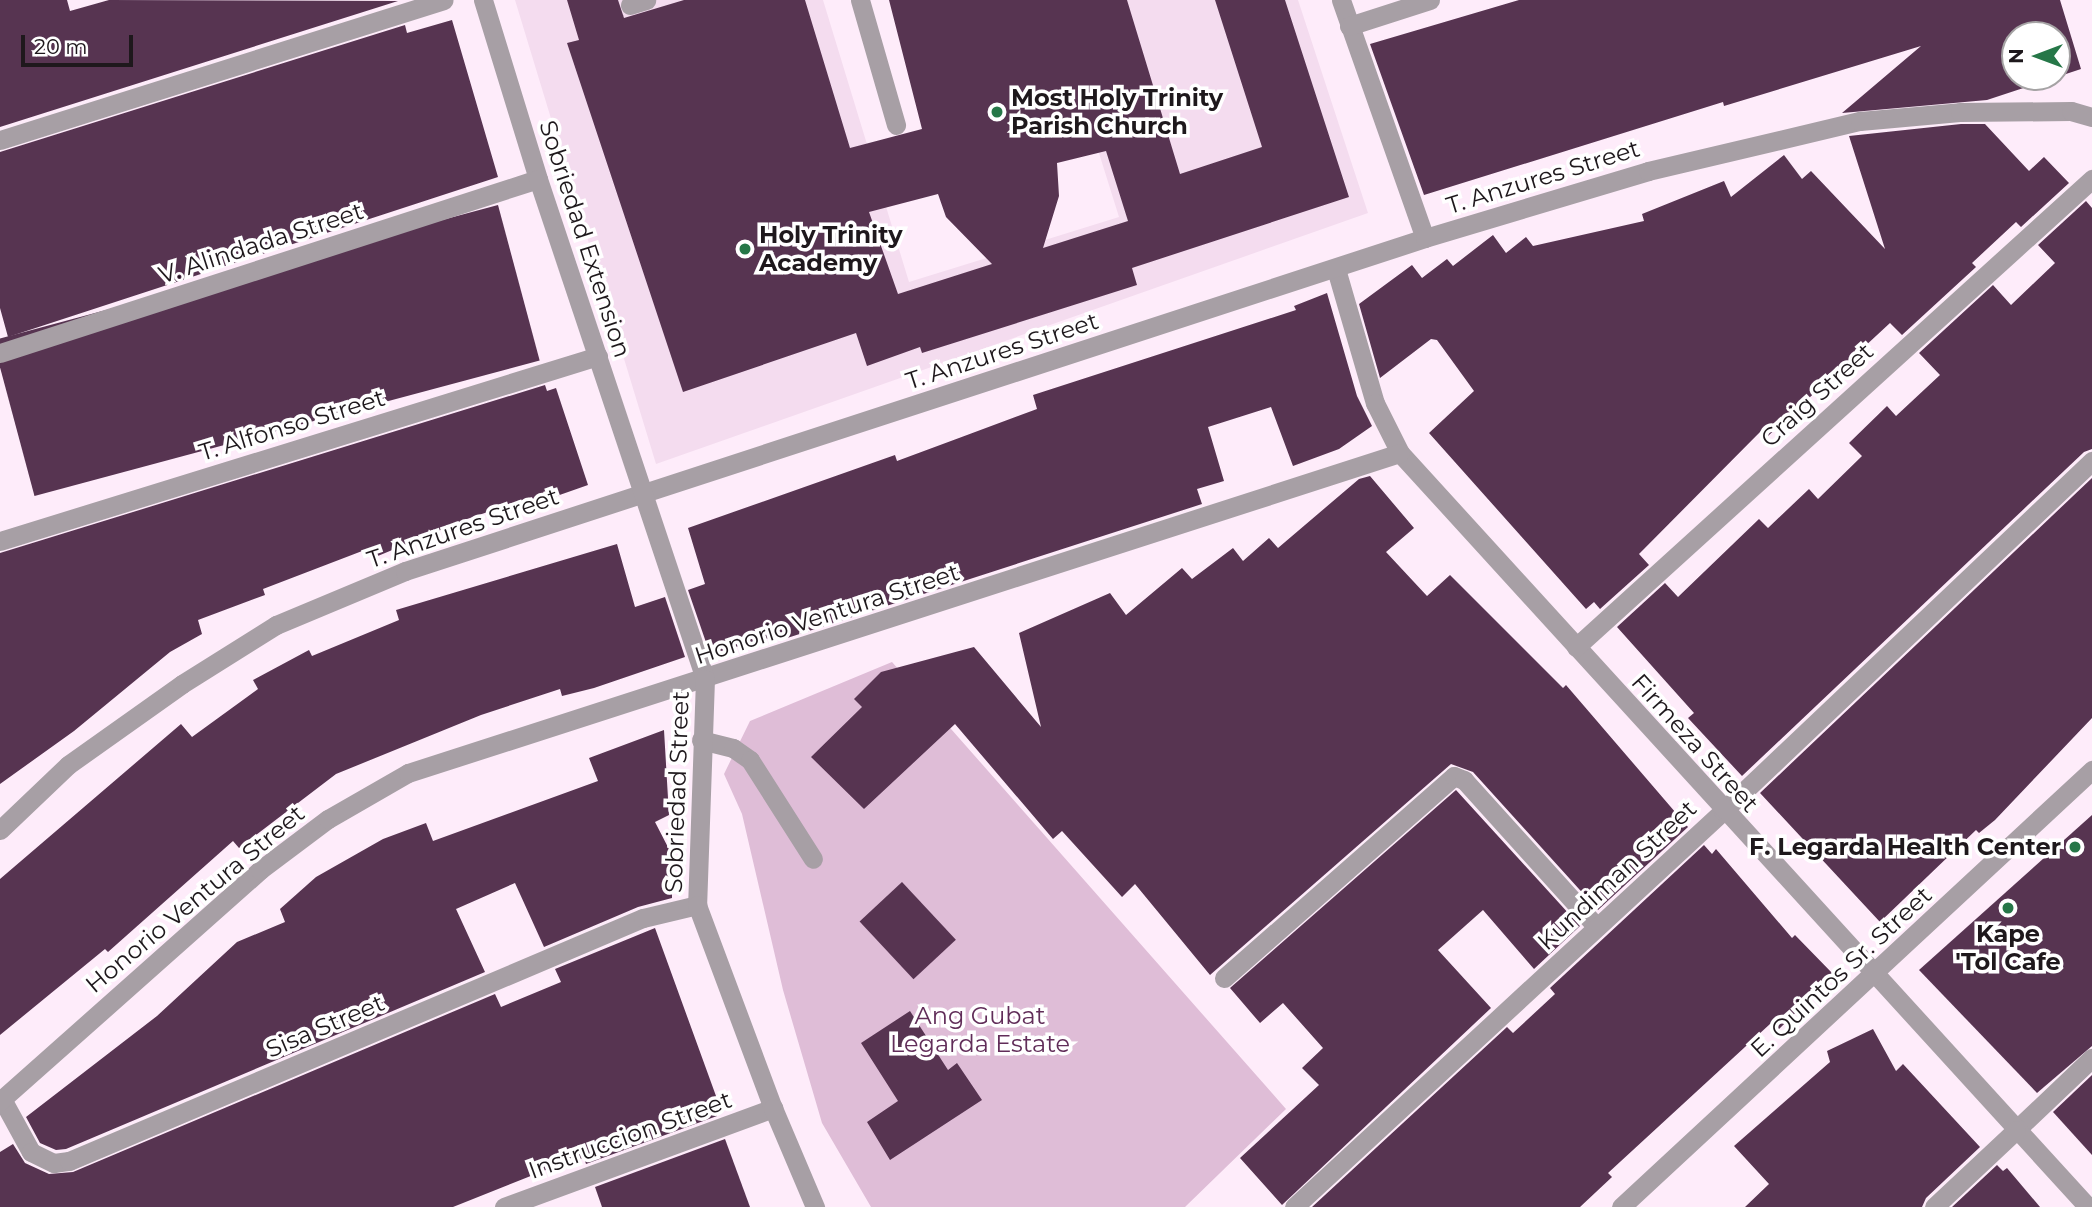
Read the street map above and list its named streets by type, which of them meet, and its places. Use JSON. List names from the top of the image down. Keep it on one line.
{"streets":{"street":["T. Anzures Street","Sobriedad Extension","V. Alindada Street","Craig Street","T. Alfonso Street","Honorio Ventura Street","Firmeza Street","Sobriedad Street","Kundiman Street","E. Quintos Sr. Street","Sisa Street","Instruccion Street"]},"crossings":[["T. Anzures Street","Sobriedad Extension"],["T. Anzures Street","Firmeza Street"],["T. Anzures Street","Sobriedad Street"],["Sobriedad Extension","V. Alindada Street"],["Sobriedad Extension","T. Alfonso Street"],["Sobriedad Extension","Sobriedad Street"],["Craig Street","Firmeza Street"],["Honorio Ventura Street","Firmeza Street"],["Honorio Ventura Street","Sobriedad Street"],["Honorio Ventura Street","Sisa Street"],["Firmeza Street","Kundiman Street"],["Firmeza Street","E. Quintos Sr. Street"],["Sobriedad Street","Sisa Street"],["Sobriedad Street","Instruccion Street"]],"parks":["Ang Gubat Legarda Estate"],"places":["Most Holy Trinity Parish Church","Holy Trinity Academy","F. Legarda Health Center","Kape 'Tol Cafe"],"scale_bar":"20 m","north":"left"}
